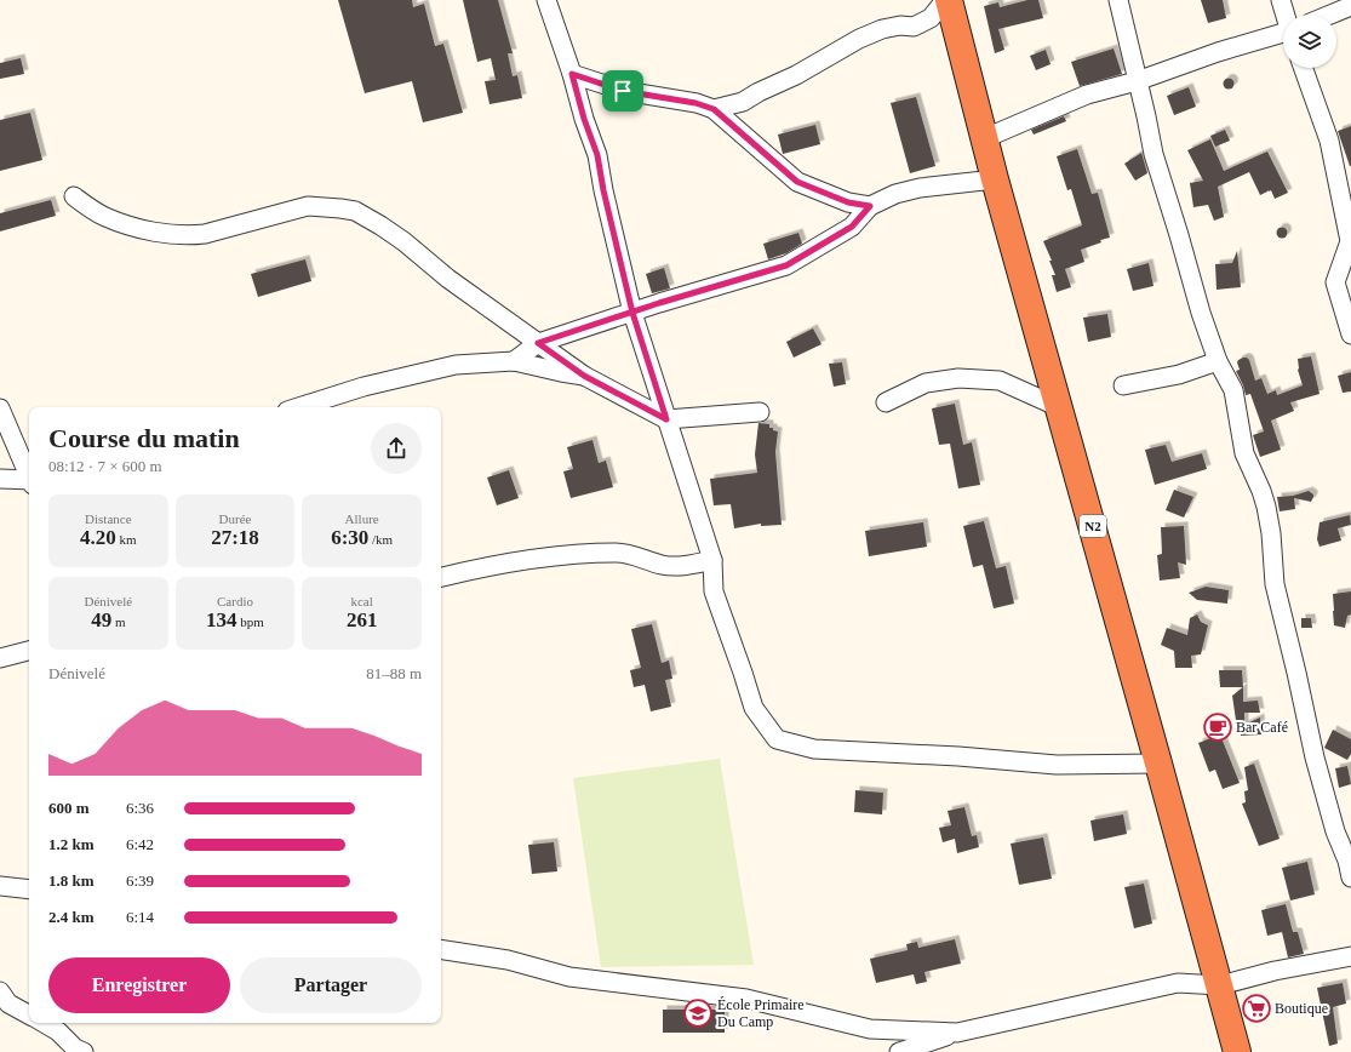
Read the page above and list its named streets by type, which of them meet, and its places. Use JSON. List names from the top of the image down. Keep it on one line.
{"streets":{"highway":["N2"]},"places":{"cafe":["Bar Café"],"supermarket":["Boutique"],"school or university":["École Primaire Du Camp"]},"page":{"heading":["Course du matin","08:12 · 7 × 600 m"],"stats":[["Distance","4.20 km"],["Durée","27:18"],["Allure","6:30 /km"],["Dénivelé","49 m"],["Cardio","134 bpm"],["kcal","261"]],"chart":["Dénivelé","81–88 m"],"list":[{"name":"600 m","note":"6:36"},{"name":"1.2 km","note":"6:42"},{"name":"1.8 km","note":"6:39"},{"name":"2.4 km","note":"6:14"}],"buttons":["Enregistrer","Partager"]}}
